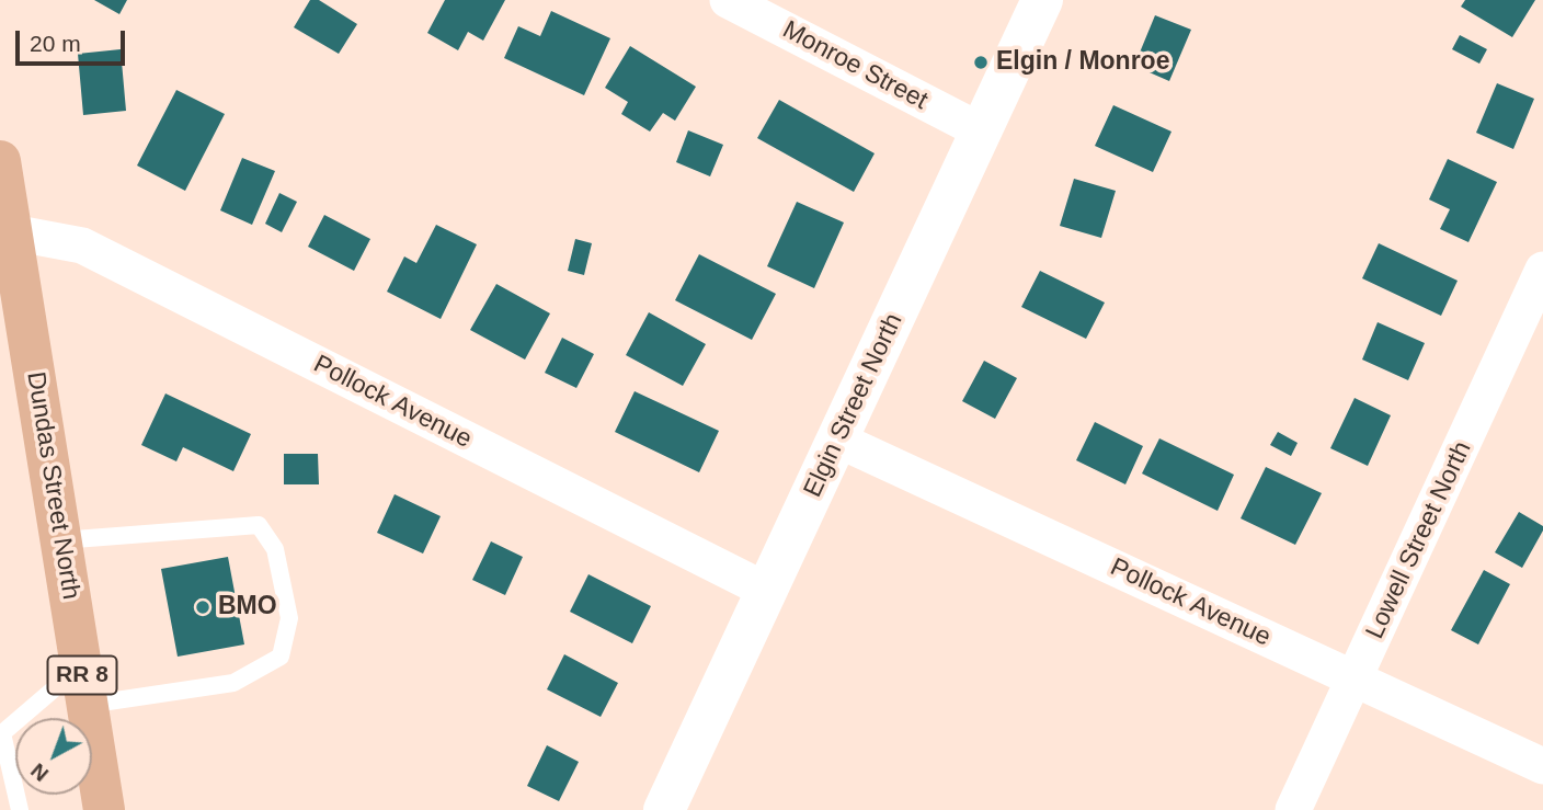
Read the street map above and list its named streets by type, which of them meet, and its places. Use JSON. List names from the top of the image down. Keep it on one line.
{"streets":{"main road":["Dundas Street North","RR 8"],"street":["Monroe Street","Pollock Avenue","Elgin Street North","Lowell Street North"]},"crossings":[["Monroe Street","Elgin Street North"],["Pollock Avenue","Elgin Street North"],["Pollock Avenue","Dundas Street North"],["Pollock Avenue","Lowell Street North"]],"places":["Elgin / Monroe","BMO"],"scale_bar":"20 m","north":"bottom left"}
